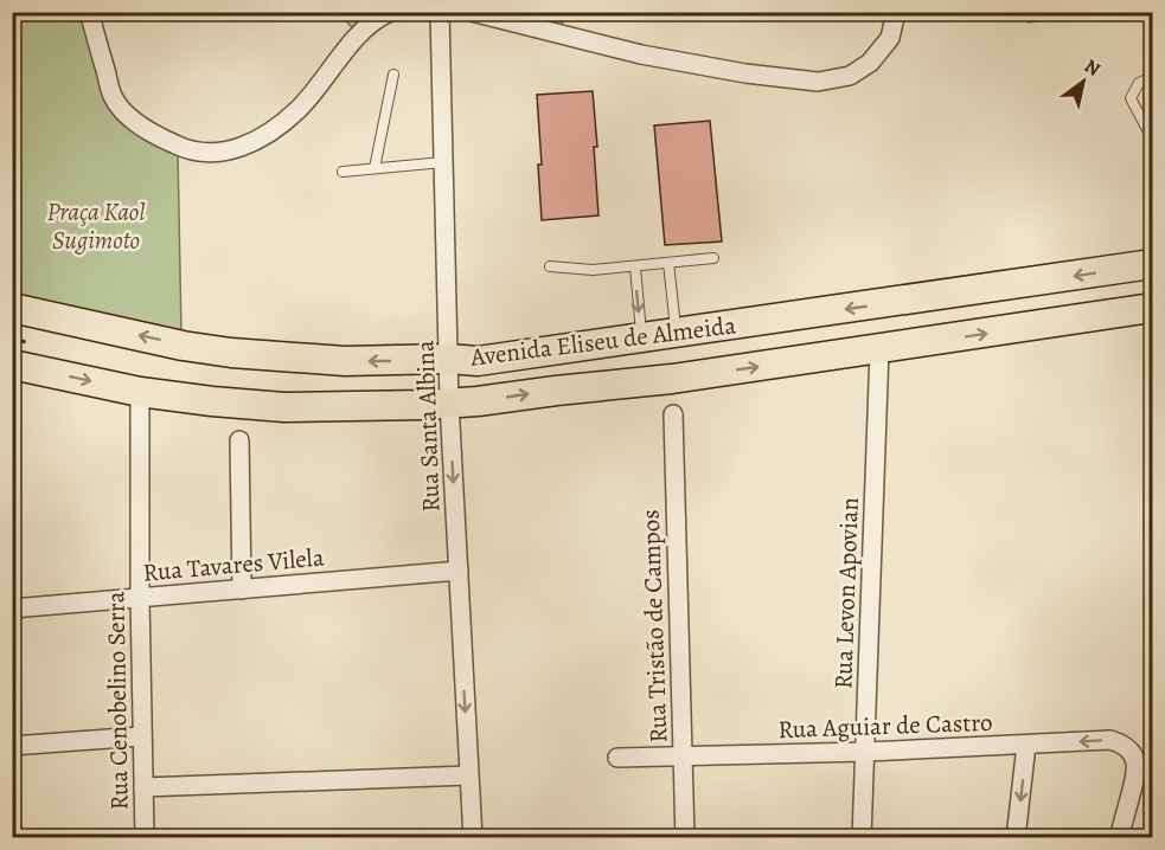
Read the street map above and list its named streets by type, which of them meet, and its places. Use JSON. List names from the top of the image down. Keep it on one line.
{"streets":{"main road":["Avenida Eliseu de Almeida"],"street":["Rua Santa Albina","Rua Tavares Vilela","Rua Levon Apovian","Rua Tristão de Campos","Rua Cenobelino Serra","Rua Aguiar de Castro"]},"crossings":[["Avenida Eliseu de Almeida","Rua Santa Albina"],["Avenida Eliseu de Almeida","Rua Levon Apovian"],["Avenida Eliseu de Almeida","Rua Cenobelino Serra"],["Rua Santa Albina","Rua Tavares Vilela"],["Rua Tavares Vilela","Rua Cenobelino Serra"],["Rua Levon Apovian","Rua Aguiar de Castro"],["Rua Tristão de Campos","Rua Aguiar de Castro"]],"one_way":["Rua Santa Albina"],"parks":["Praça Kaol Sugimoto"],"north":"top right"}
